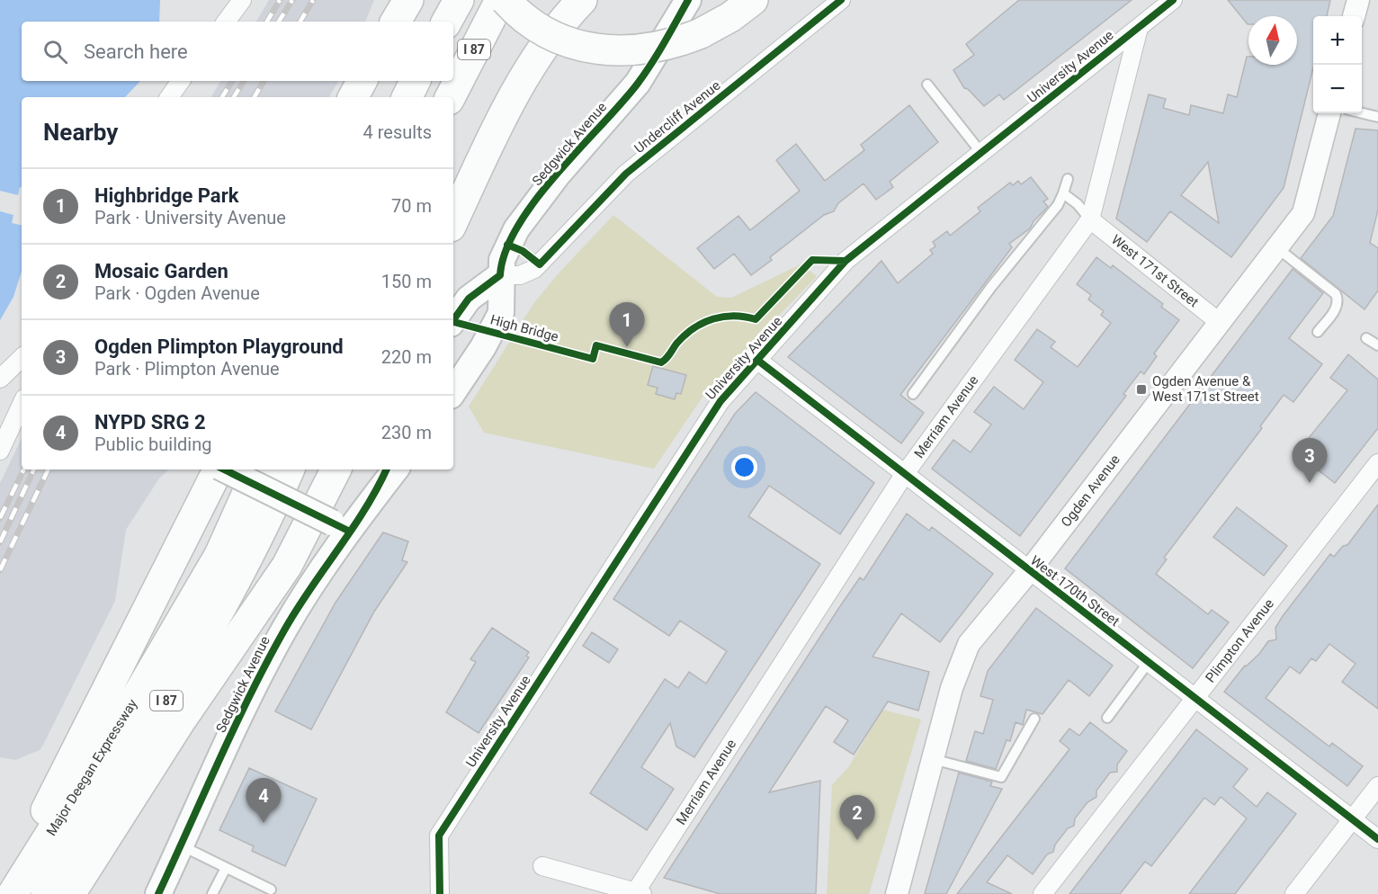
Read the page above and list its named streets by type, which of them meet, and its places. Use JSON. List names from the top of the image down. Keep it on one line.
{"streets":{"highway":["I 87","Major Deegan Expressway"],"main road":["Sedgwick Avenue"],"street":["University Avenue","Undercliff Avenue","West 171st Street","Merriam Avenue","Ogden Avenue","West 170th Street","Plimpton Avenue"],"cycle path":["High Bridge"]},"crossings":[["University Avenue","Merriam Avenue"],["University Avenue","West 170th Street"],["Undercliff Avenue","Sedgwick Avenue"],["West 171st Street","Merriam Avenue"],["West 171st Street","Ogden Avenue"],["Merriam Avenue","West 170th Street"],["Ogden Avenue","West 170th Street"],["West 170th Street","Plimpton Avenue"]],"places":{"transit":["Ogden Avenue & West 171st Street"]},"north":"top","page":{"map_buttons":["+","−"],"search":"Search here","heading":["Nearby","4 results"],"list":[{"mark":"1","name":"Highbridge Park","note":"Park · University Avenue","value":"70 m"},{"mark":"2","name":"Mosaic Garden","note":"Park · Ogden Avenue","value":"150 m"},{"mark":"3","name":"Ogden Plimpton Playground","note":"Park · Plimpton Avenue","value":"220 m"},{"mark":"4","name":"NYPD SRG 2","note":"Public building","value":"230 m"}],"pins":["1","3","4","2"]}}
